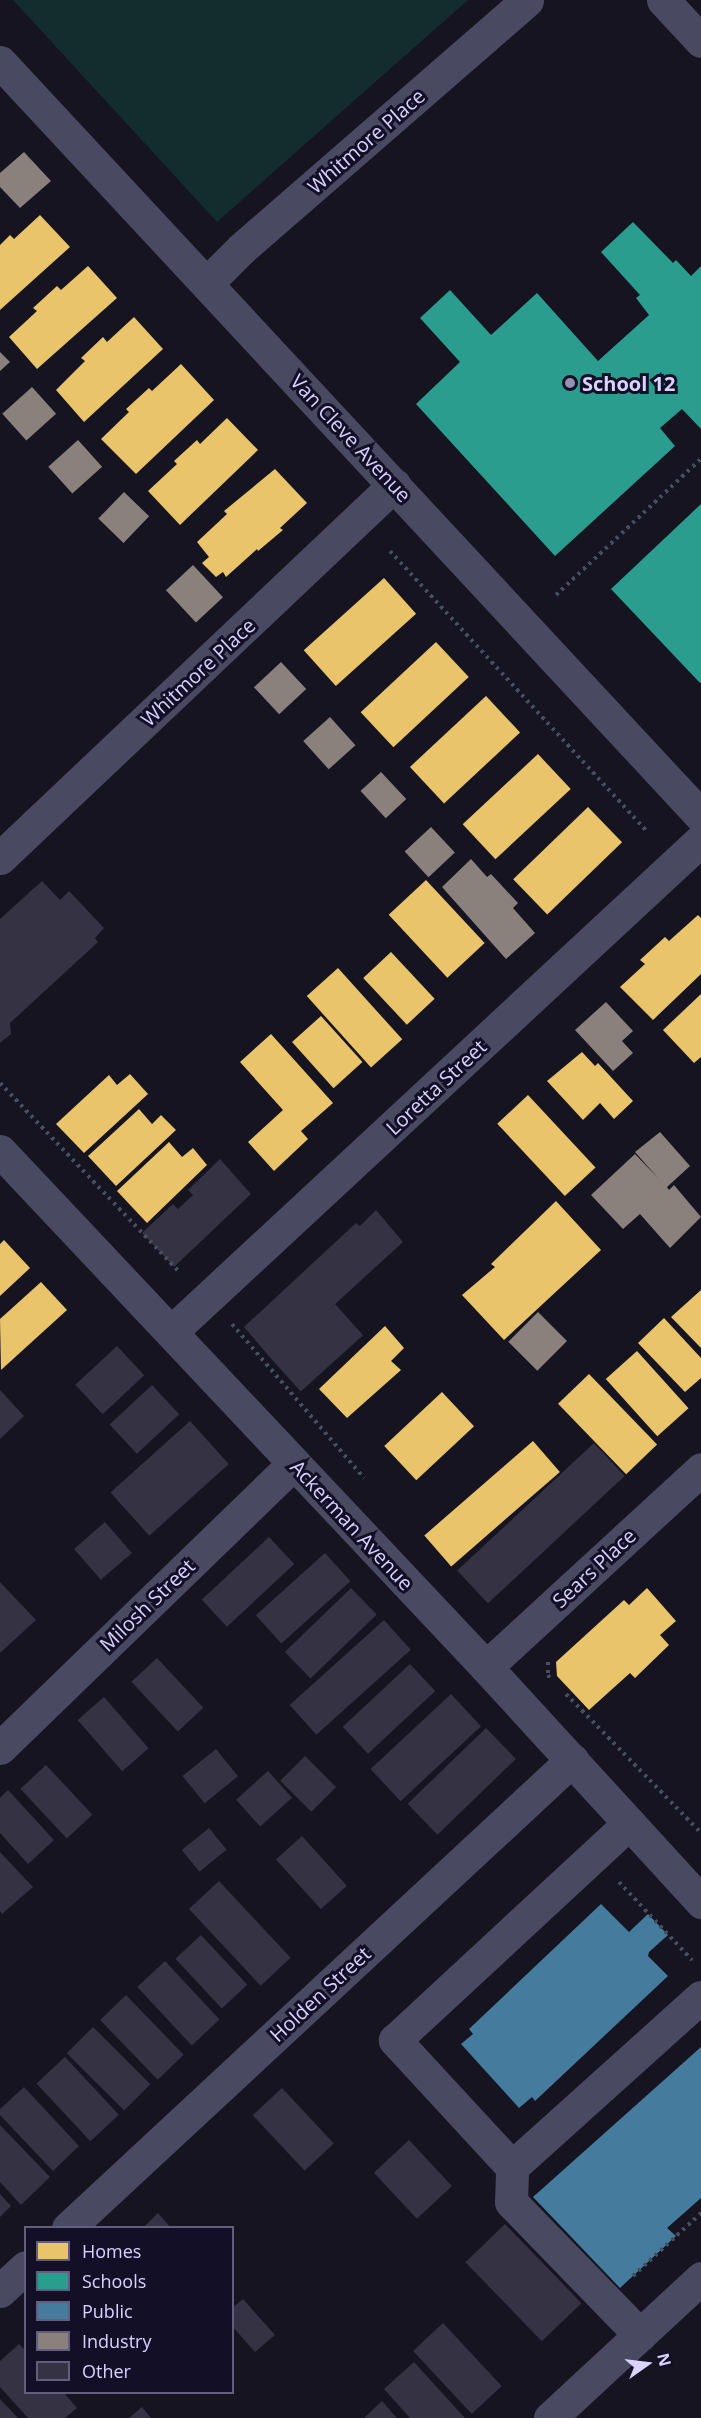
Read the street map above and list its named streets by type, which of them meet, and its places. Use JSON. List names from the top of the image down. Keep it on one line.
{"streets":{"street":["Whitmore Place","Van Cleve Avenue","Loretta Street","Ackerman Avenue","Sears Place","Milosh Street","Holden Street"]},"crossings":[["Whitmore Place","Van Cleve Avenue"],["Loretta Street","Ackerman Avenue"],["Ackerman Avenue","Sears Place"],["Ackerman Avenue","Milosh Street"],["Ackerman Avenue","Holden Street"]],"places":["School 12"],"legend":["Homes","Schools","Public","Industry","Other"],"north":"right"}
